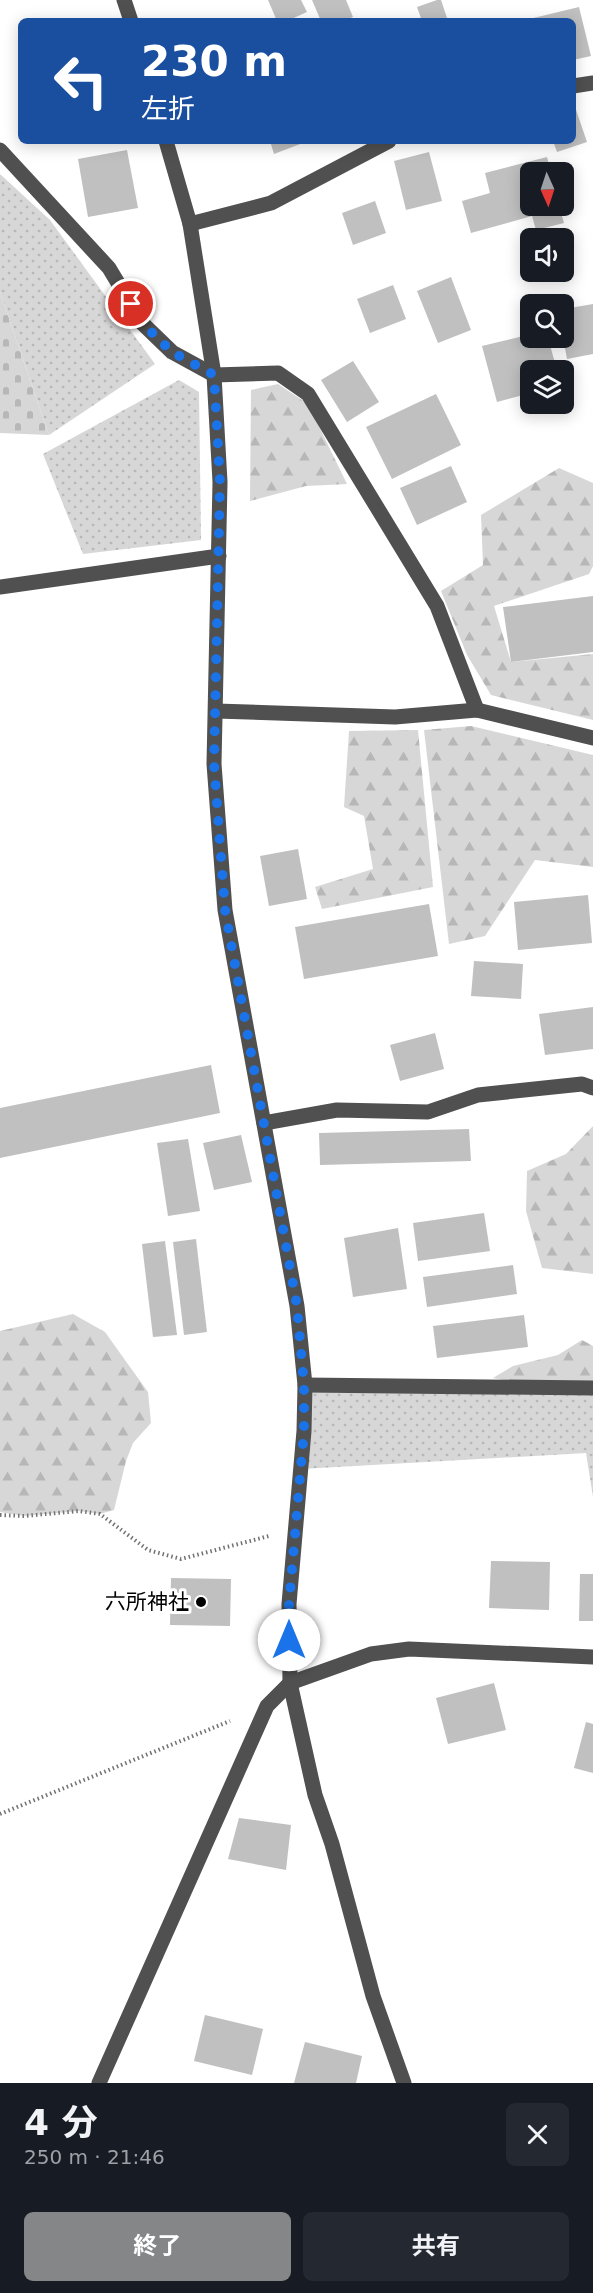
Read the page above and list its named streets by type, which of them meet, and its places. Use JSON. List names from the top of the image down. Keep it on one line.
{"places":["六所神社"],"north":"bottom","page":{"turn":["230 m","左折"],"heading":["4 分","250 m · 21:46"],"buttons":["終了","共有"]}}
